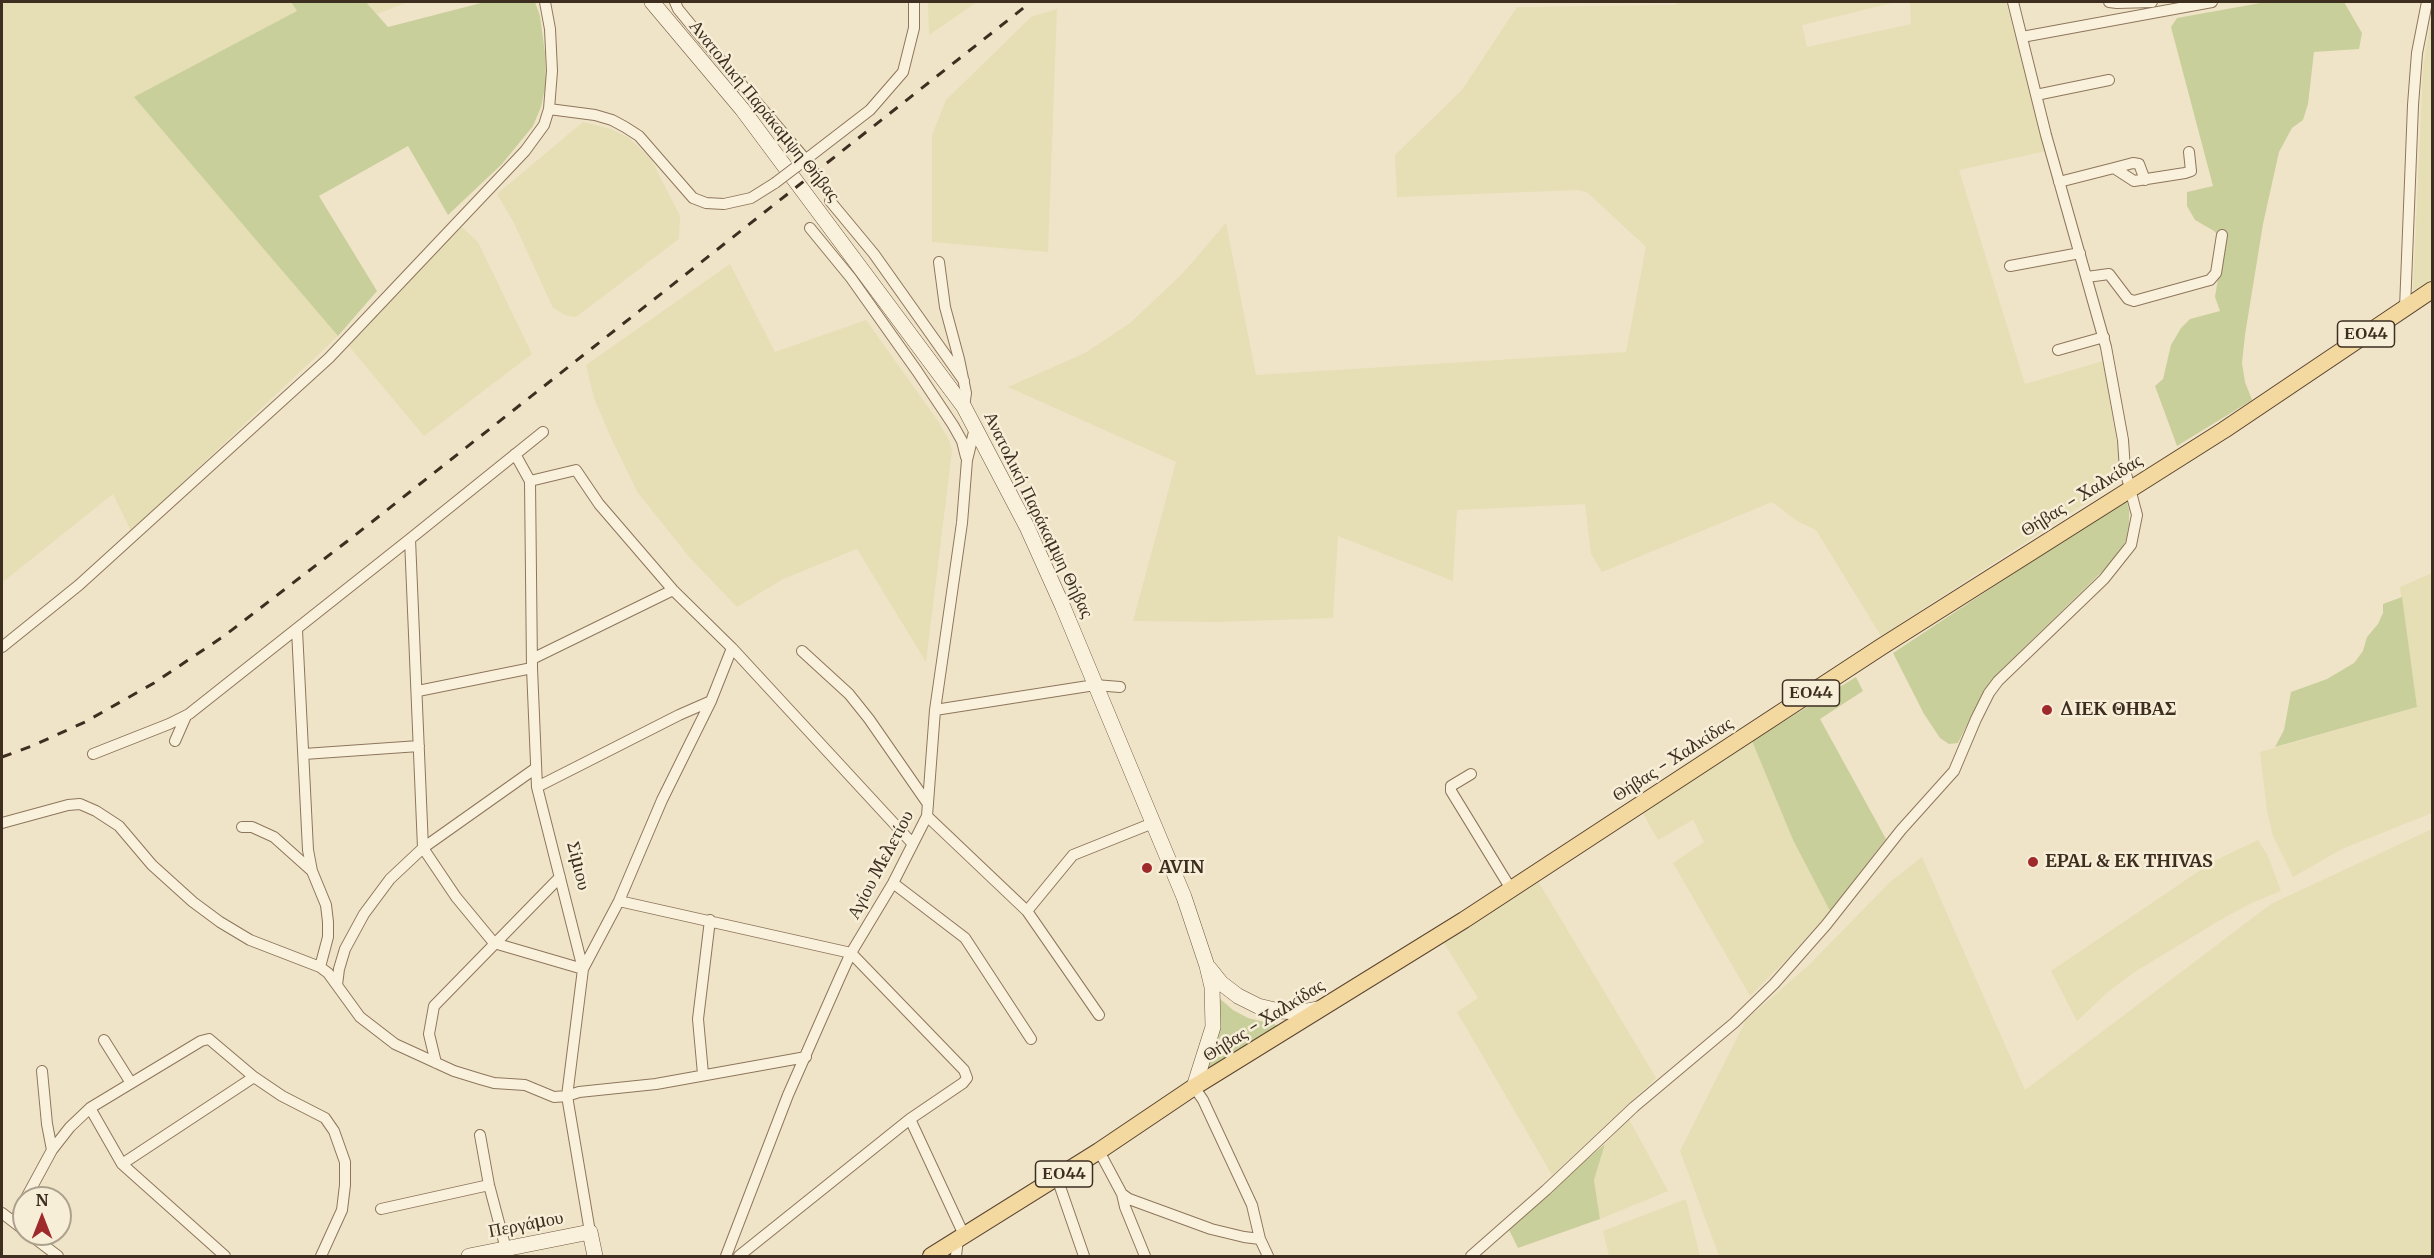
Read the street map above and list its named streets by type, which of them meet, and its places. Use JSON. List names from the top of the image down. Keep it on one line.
{"streets":{"main road":["Ανατολική Παράκαμψη Θήβας","ΕΟ44","Θήβας - Χαλκίδας","Σίμιου","Περγάμου"],"street":["Αγίου Μελετίου"]},"crossings":[["Ανατολική Παράκαμψη Θήβας","Θήβας - Χαλκίδας"],["Ανατολική Παράκαμψη Θήβας","Αγίου Μελετίου"],["Σίμιου","Περγάμου"]],"places":["ΔΙΕΚ ΘΗΒΑΣ","EPAL & EK THIVAS","AVIN"],"north":"top"}
